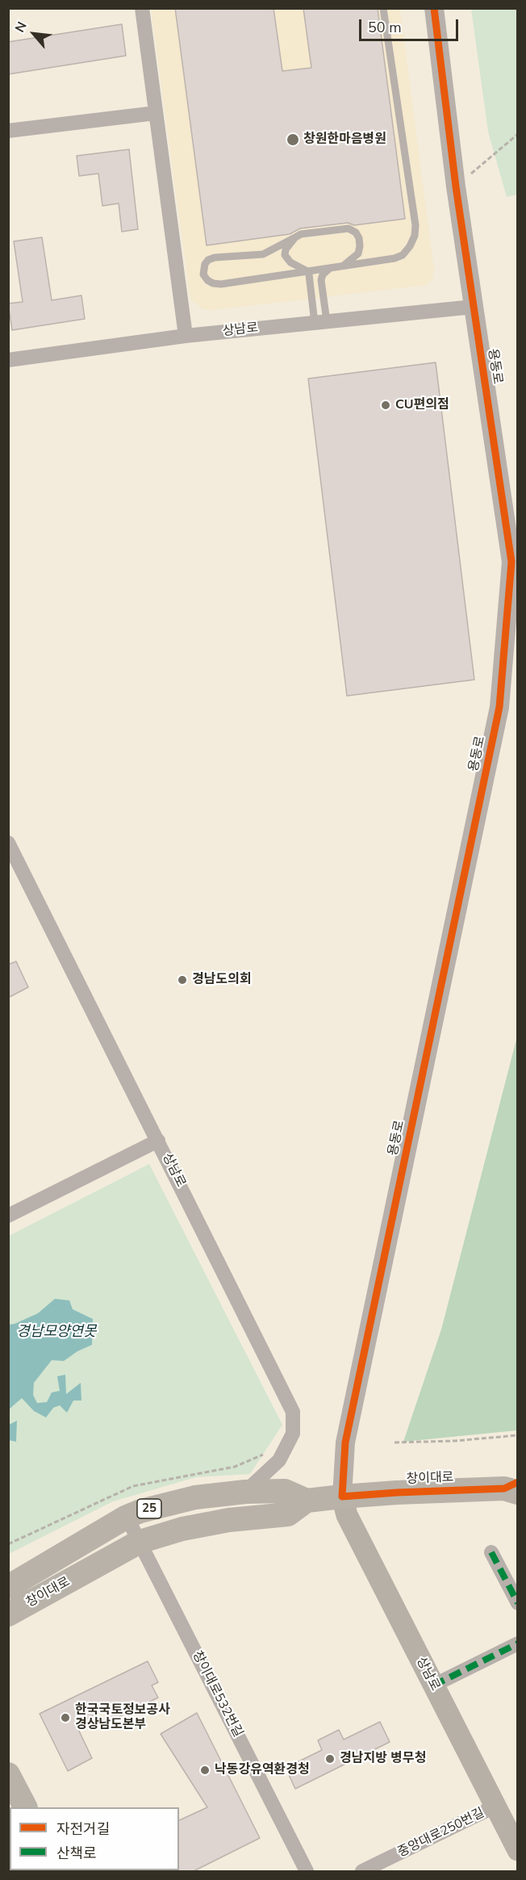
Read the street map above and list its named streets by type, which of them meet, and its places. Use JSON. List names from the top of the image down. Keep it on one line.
{"streets":{"main road":["상남로","창이대로","25"],"street":["용동로","창이대로532번길","중앙대로250번길"]},"crossings":[["상남로","용동로"],["상남로","창이대로"],["상남로","중앙대로250번길"],["용동로","창이대로"],["창이대로","창이대로532번길"]],"water":["경남모양연못"],"places":["창원한마음병원","CU편의점","경남도의회","한국국토정보공사 경상남도본부","경남지방 병무청","낙동강유역환경청"],"legend":["자전거길","산책로"],"scale_bar":"50 m","north":"top left"}
